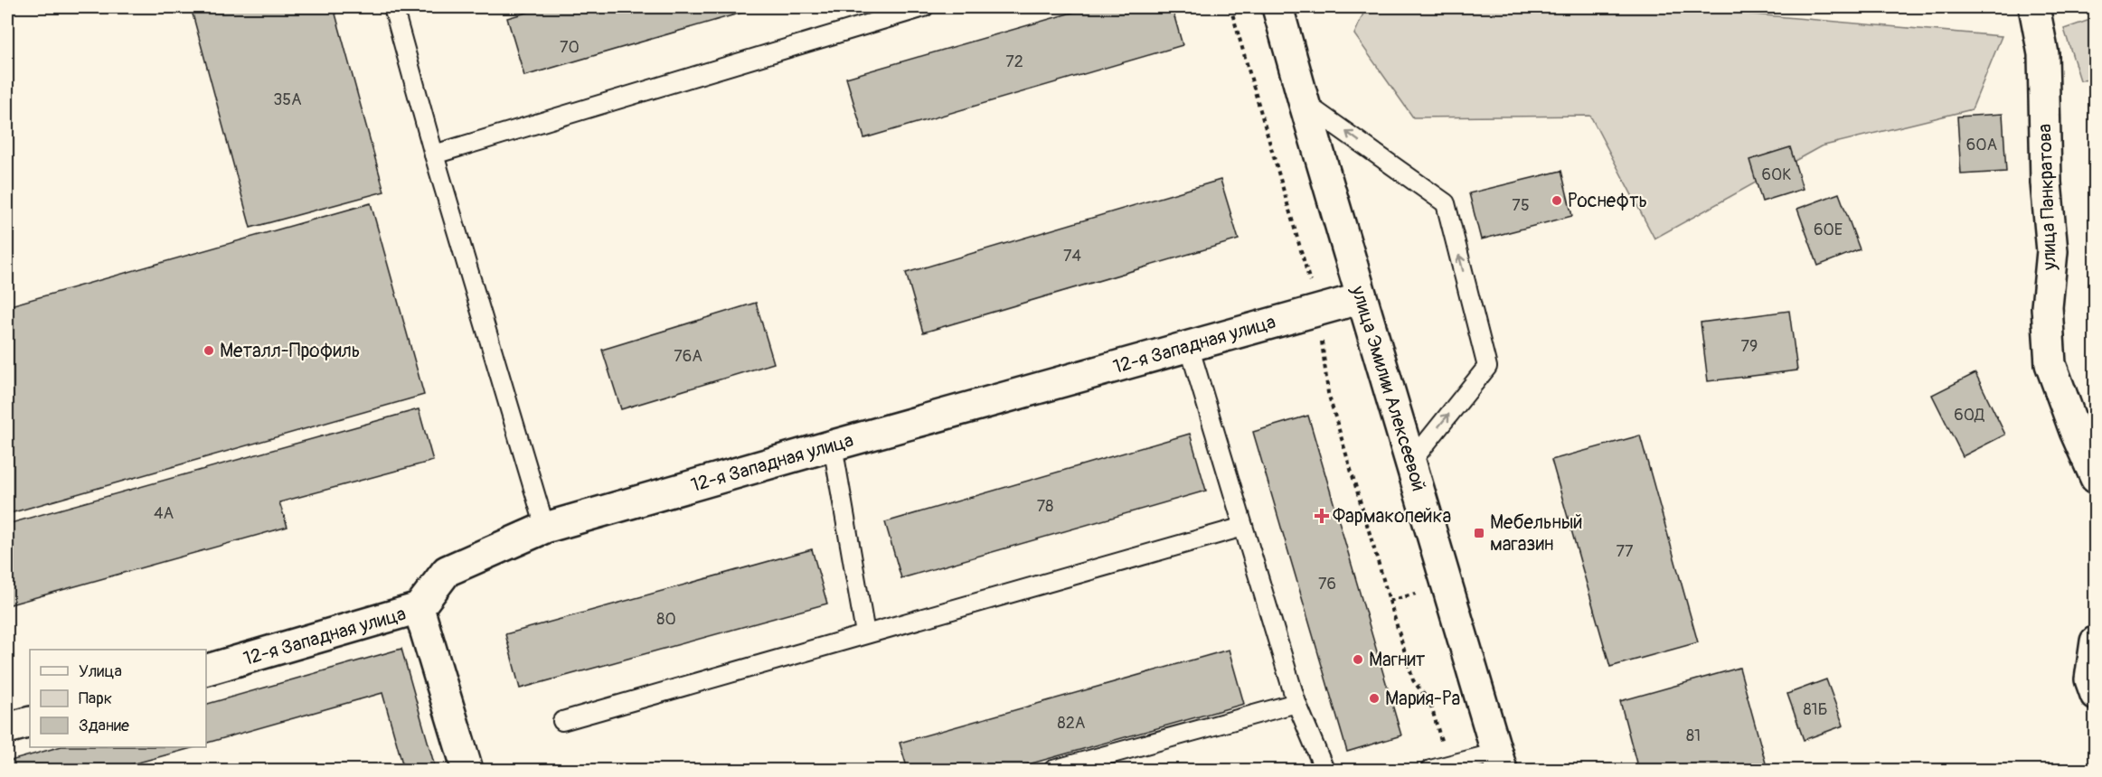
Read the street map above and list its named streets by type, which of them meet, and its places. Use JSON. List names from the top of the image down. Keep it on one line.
{"streets":{"street":["улица Панкратова","12-я Западная улица","улица Эмилии Алексеевой"]},"crossings":[["12-я Западная улица","улица Эмилии Алексеевой"]],"places":{"other":["Роснефть","Металл-Профиль","Магнит","Мария-Ра"],"health":["Фармакопейка"],"transit":["Мебельный магазин"]},"house_numbers":["70","72","35А","60А","60К","75","60Е","74","79","76А","60Д","78","4А","77","76","80","81Б","82А","81"],"legend":["Улица","Парк","Здание"]}
